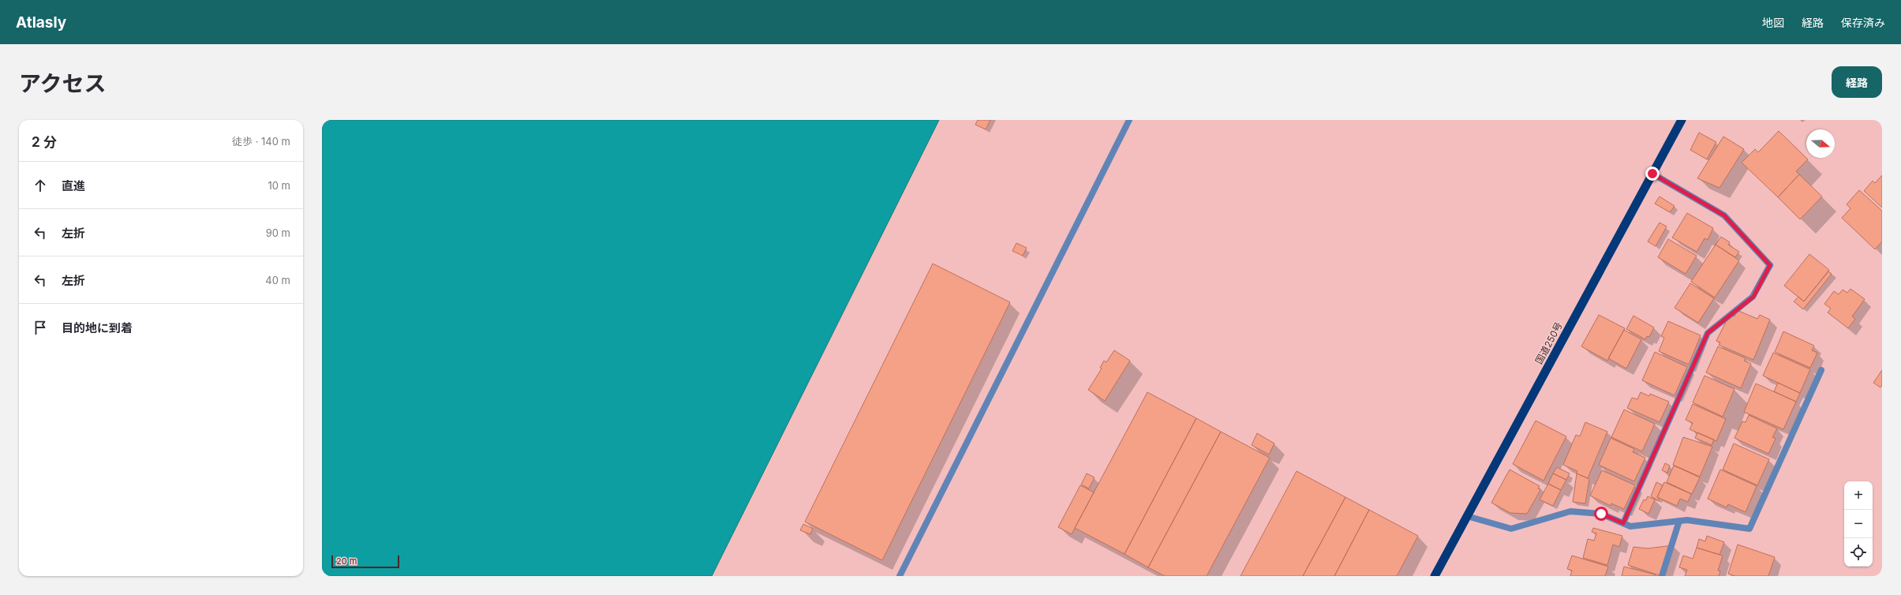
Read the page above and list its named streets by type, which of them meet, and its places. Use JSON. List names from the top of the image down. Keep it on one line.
{"streets":{"highway":["国道250号"]},"scale_bar":"20 m","north":"right","page":{"header":"Atlasly","nav":["地図","経路","保存済み"],"title":"アクセス","buttons":"経路","heading":["2 分","徒歩 · 140 m"],"list":[["直進","10 m"],["左折","90 m"],["左折","40 m"],"目的地に到着"],"map_buttons":["+","−"],"scale":"20 m"}}
